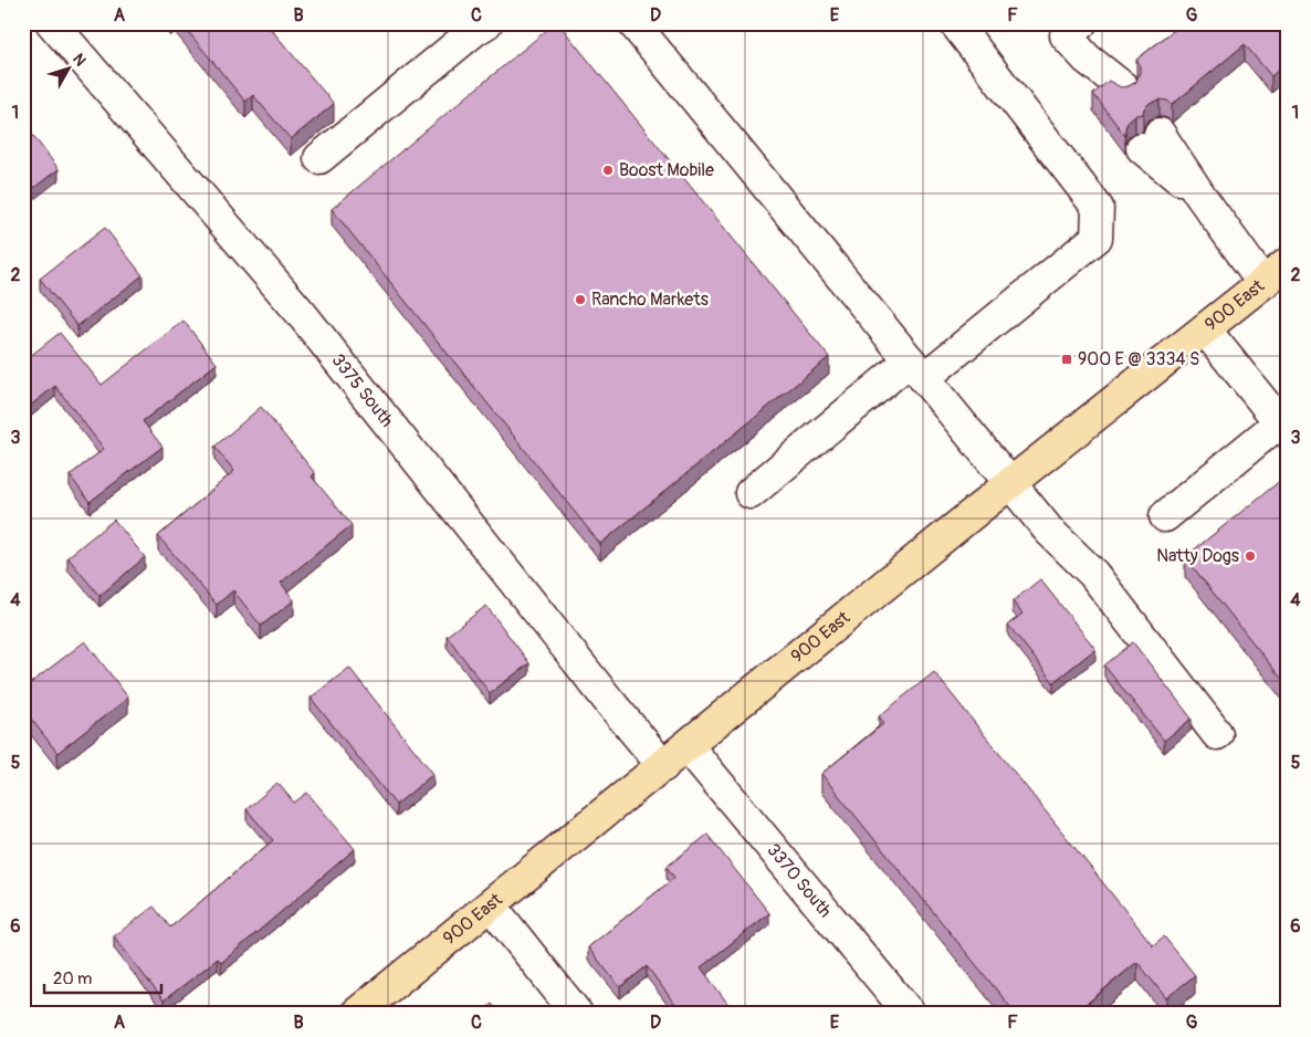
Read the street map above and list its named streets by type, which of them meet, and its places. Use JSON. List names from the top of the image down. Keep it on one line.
{"streets":{"main road":["900 East"],"street":["3375 South","3370 South"]},"crossings":[["900 East","3375 South"],["900 East","3370 South"]],"places":{"other":["Boost Mobile","Rancho Markets","Natty Dogs"],"transit":["900 E @ 3334 S"]},"scale_bar":"20 m","north":"top right","grid":{"columns":["A","B","C","D","E","F","G"],"rows":["1","2","3","4","5","6"]}}
